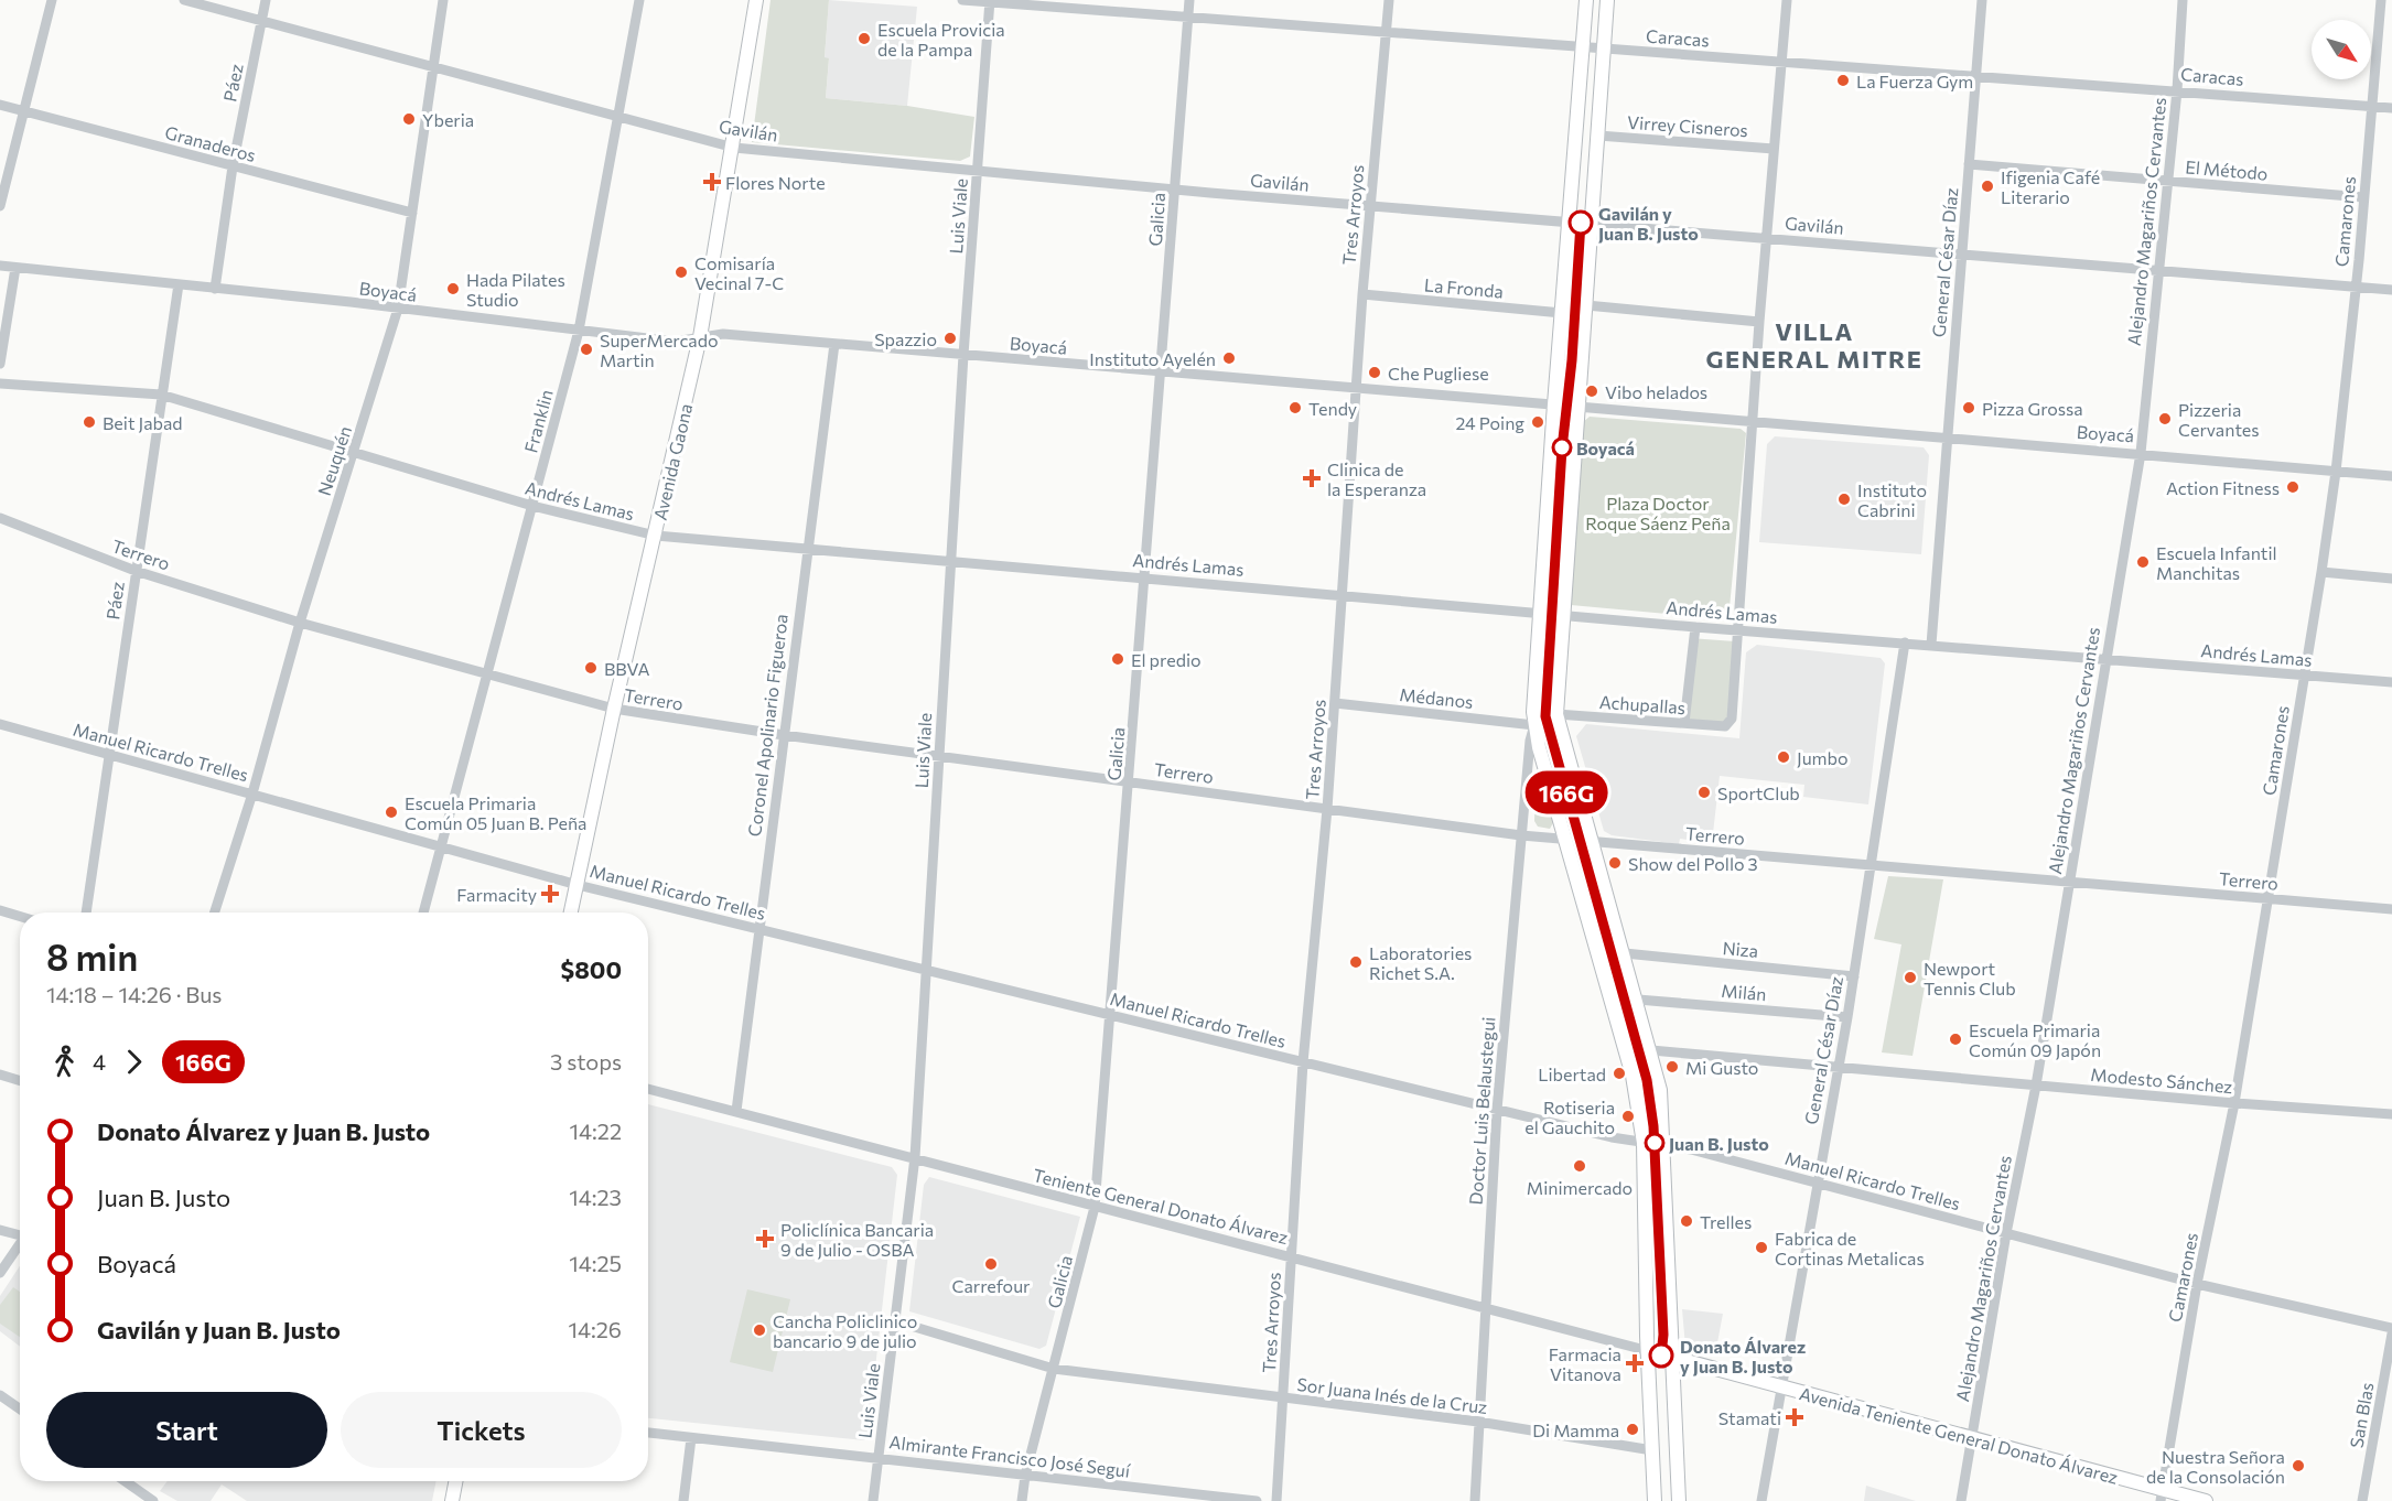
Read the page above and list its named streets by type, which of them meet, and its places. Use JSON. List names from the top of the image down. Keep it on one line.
{"streets":{"main road":["Avenida Gaona","Avenida Teniente General Donato Álvarez"],"street":["Caracas","Páez","Virrey Cisneros","Gavilán","Granaderos","El Método","Tres Arroyos","Luis Viale","Galicia","Alejandro Magariños Cervantes","Camarones","General César Díaz","La Fronda","Boyacá","Franklin","Neuquén","Andrés Lamas","Terrero","Médanos","Achupallas","Coronel Apolinario Figueroa","Manuel Ricardo Trelles","Niza","Milán","Modesto Sánchez","Doctor Luis Belaustegui","Teniente General Donato Álvarez","Sor Juana Inés de la Cruz","San Blas","Almirante Francisco José Seguí"]},"crossings":[["Caracas","Tres Arroyos"],["Caracas","Luis Viale"],["Caracas","Galicia"],["Caracas","Alejandro Magariños Cervantes"],["Caracas","Camarones"],["Caracas","General César Díaz"],["Páez","Gavilán"],["Páez","Granaderos"],["Páez","Boyacá"],["Páez","Andrés Lamas"],["Páez","Terrero"],["Páez","Manuel Ricardo Trelles"],["Gavilán","Tres Arroyos"],["Gavilán","Luis Viale"],["Gavilán","Galicia"],["Gavilán","Alejandro Magariños Cervantes"],["Gavilán","Camarones"],["Gavilán","General César Díaz"],["Gavilán","Franklin"],["Gavilán","Neuquén"],["Gavilán","Avenida Gaona"],["Granaderos","Neuquén"],["El Método","Alejandro Magariños Cervantes"],["El Método","Camarones"],["El Método","General César Díaz"],["Tres Arroyos","La Fronda"],["Tres Arroyos","Boyacá"],["Tres Arroyos","Andrés Lamas"],["Tres Arroyos","Terrero"],["Tres Arroyos","Médanos"],["Tres Arroyos","Manuel Ricardo Trelles"],["Tres Arroyos","Teniente General Donato Álvarez"],["Tres Arroyos","Sor Juana Inés de la Cruz"],["Luis Viale","Boyacá"],["Luis Viale","Andrés Lamas"],["Luis Viale","Terrero"],["Luis Viale","Manuel Ricardo Trelles"],["Luis Viale","Teniente General Donato Álvarez"],["Luis Viale","Sor Juana Inés de la Cruz"],["Luis Viale","Almirante Francisco José Seguí"],["Galicia","Boyacá"],["Galicia","Andrés Lamas"],["Galicia","Terrero"],["Galicia","Manuel Ricardo Trelles"],["Galicia","Teniente General Donato Álvarez"],["Galicia","Sor Juana Inés de la Cruz"],["Galicia","Almirante Francisco José Seguí"],["Alejandro Magariños Cervantes","Boyacá"],["Alejandro Magariños Cervantes","Andrés Lamas"],["Alejandro Magariños Cervantes","Terrero"],["Alejandro Magariños Cervantes","Manuel Ricardo Trelles"],["Alejandro Magariños Cervantes","Modesto Sánchez"],["Alejandro Magariños Cervantes","Avenida Teniente General Donato Álvarez"],["Camarones","Boyacá"],["Camarones","Andrés Lamas"],["Camarones","Terrero"],["Camarones","Manuel Ricardo Trelles"],["Camarones","Modesto Sánchez"],["Camarones","Avenida Teniente General Donato Álvarez"],["General César Díaz","Boyacá"],["General César Díaz","Andrés Lamas"],["General César Díaz","Terrero"],["General César Díaz","Manuel Ricardo Trelles"],["General César Díaz","Niza"],["General César Díaz","Milán"],["General César Díaz","Modesto Sánchez"],["General César Díaz","Avenida Teniente General Donato Álvarez"],["Boyacá","Franklin"],["Boyacá","Neuquén"],["Boyacá","Avenida Gaona"],["Boyacá","Coronel Apolinario Figueroa"],["Franklin","Andrés Lamas"],["Franklin","Terrero"],["Franklin","Manuel Ricardo Trelles"],["Neuquén","Andrés Lamas"],["Neuquén","Terrero"],["Neuquén","Manuel Ricardo Trelles"],["Avenida Gaona","Andrés Lamas"],["Avenida Gaona","Terrero"],["Avenida Gaona","Manuel Ricardo Trelles"],["Andrés Lamas","Achupallas"],["Andrés Lamas","Coronel Apolinario Figueroa"],["Terrero","Coronel Apolinario Figueroa"],["Terrero","Doctor Luis Belaustegui"],["Médanos","Doctor Luis Belaustegui"],["Coronel Apolinario Figueroa","Manuel Ricardo Trelles"],["Coronel Apolinario Figueroa","Teniente General Donato Álvarez"],["Manuel Ricardo Trelles","Doctor Luis Belaustegui"],["Doctor Luis Belaustegui","Teniente General Donato Álvarez"],["Doctor Luis Belaustegui","Sor Juana Inés de la Cruz"],["Teniente General Donato Álvarez","Avenida Teniente General Donato Álvarez"]],"districts":["VILLA GENERAL MITRE"],"parks":["Plaza Doctor Roque Sáenz Peña"],"places":{"other":["Escuela Provicia de la Pampa","La Fuerza Gym","Yberia","Ifigenia Café Literario","Gavilán y Juan B. Justo","Comisaría Vecinal 7-C","Hada Pilates Studio","Spazzio","SuperMercado Martin","Instituto Ayelén","Che Pugliese","Vibo helados","Tendy","Pizza Grossa","Pizzeria Cervantes","Beit Jabad","24 Poing","Boyacá","Action Fitness","Instituto Cabrini","Escuela Infantil Manchitas","El predio","BBVA","Jumbo","SportClub","Escuela Primaria Común 05 Juan B. Peña","Show del Pollo 3","Laboratories Richet S.A.","Newport Tennis Club","Escuela Primaria Común 09 Japón","Mi Gusto","Libertad","Rotiseria el Gauchito","Juan B. Justo","Minimercado","Trelles","Fabrica de Cortinas Metalicas","Carrefour","Cancha Policlinico bancario 9 de julio","Donato Álvarez y Juan B. Justo","Di Mamma","Nuestra Señora de la Consolación"],"health":["Flores Norte","Clinica de la Esperanza","Farmacity","Policlínica Bancaria 9 de Julio - OSBA","Farmacia Vitanova","Stamati"]},"lines":["bus line 166G"],"north":"bottom right","page":{"on_map":"166G","heading":["8 min","14:18 – 14:26 · Bus","$800"],"legs":["4","166G","3 stops"],"list":[{"name":"Donato Álvarez y Juan B. Justo","value":"14:22"},{"name":"Juan B. Justo","value":"14:23"},{"name":"Boyacá","value":"14:25"},{"name":"Gavilán y Juan B. Justo","value":"14:26"}],"buttons":["Start","Tickets"]}}
